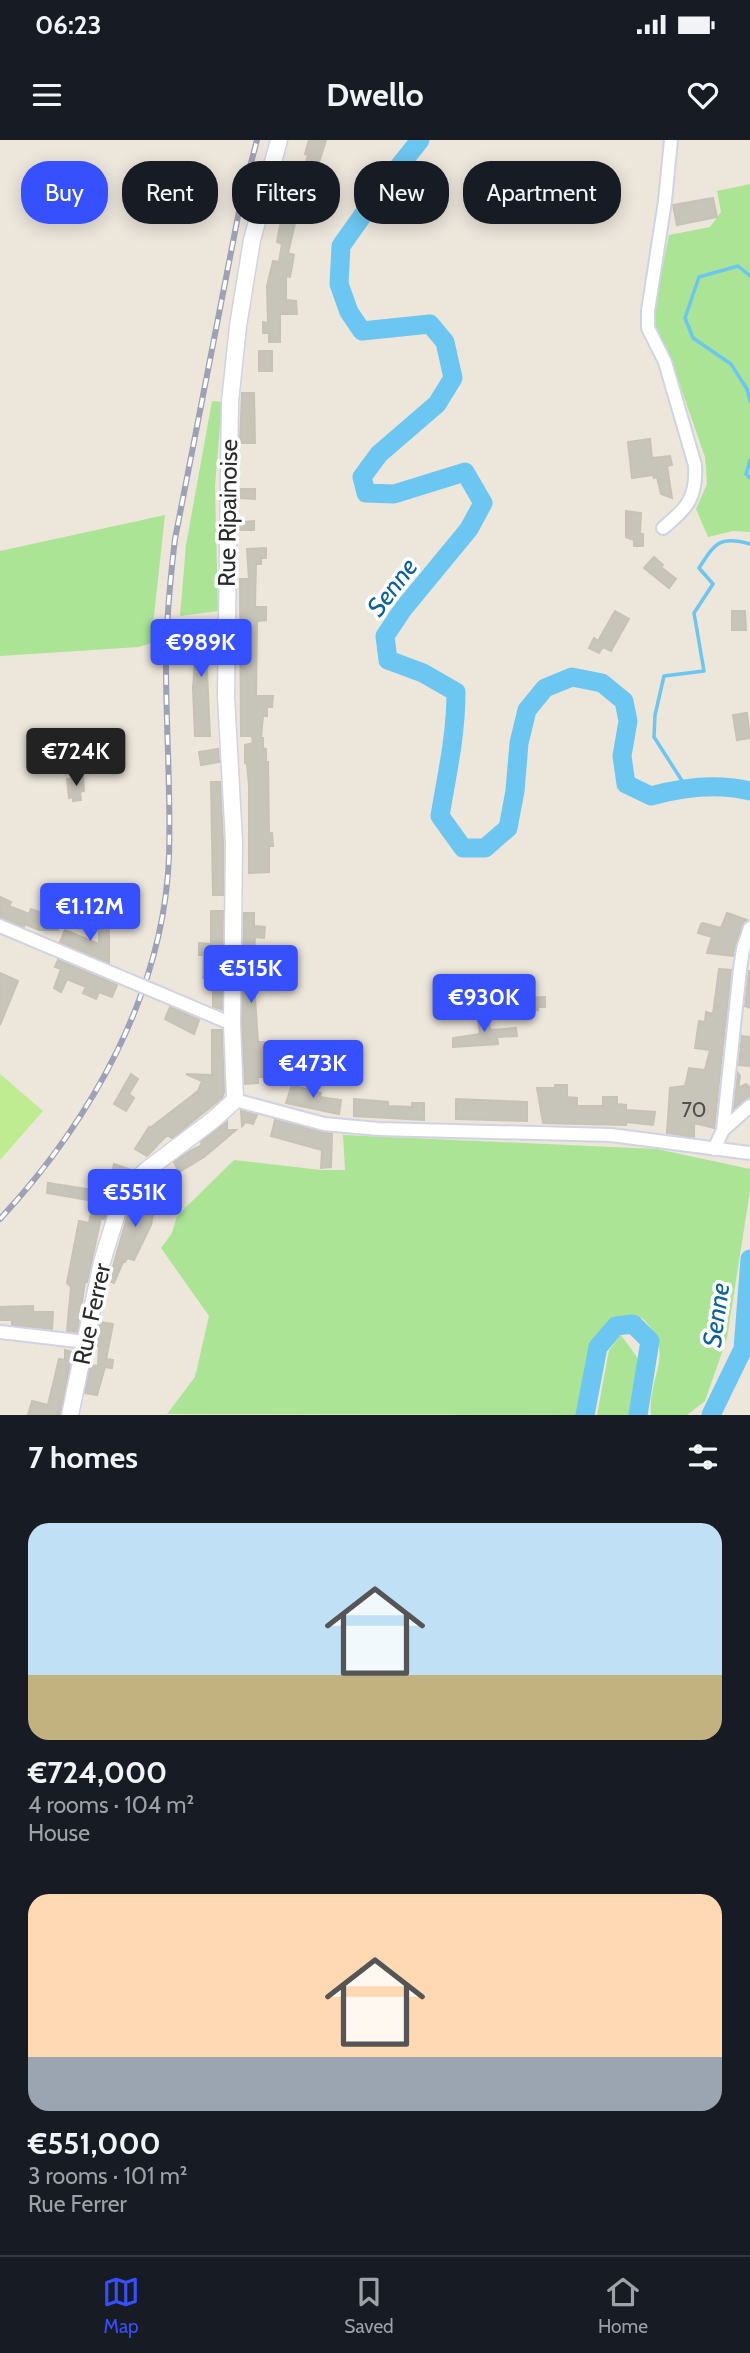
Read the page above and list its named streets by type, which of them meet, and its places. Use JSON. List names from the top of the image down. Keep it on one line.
{"streets":{"street":["Rue Ripainoise","Rue Ferrer"]},"crossings":[["Rue Ripainoise","Rue Ferrer"]],"water":["Senne"],"house_numbers":["70"],"page":{"status":"06:23","header":"Dwello","chip":["Buy","Rent","Filters","New","Apartment"],"price":["€989K","€724K","€1.12M","€515K","€930K","€473K","€551K"],"heading":"7 homes","list":[{"name":"€724,000","note":"4 rooms · 104 m² · House"},{"name":"€551,000","note":"3 rooms · 101 m² · Rue Ferrer"}],"tabs":["Map","Saved","Home"]}}
